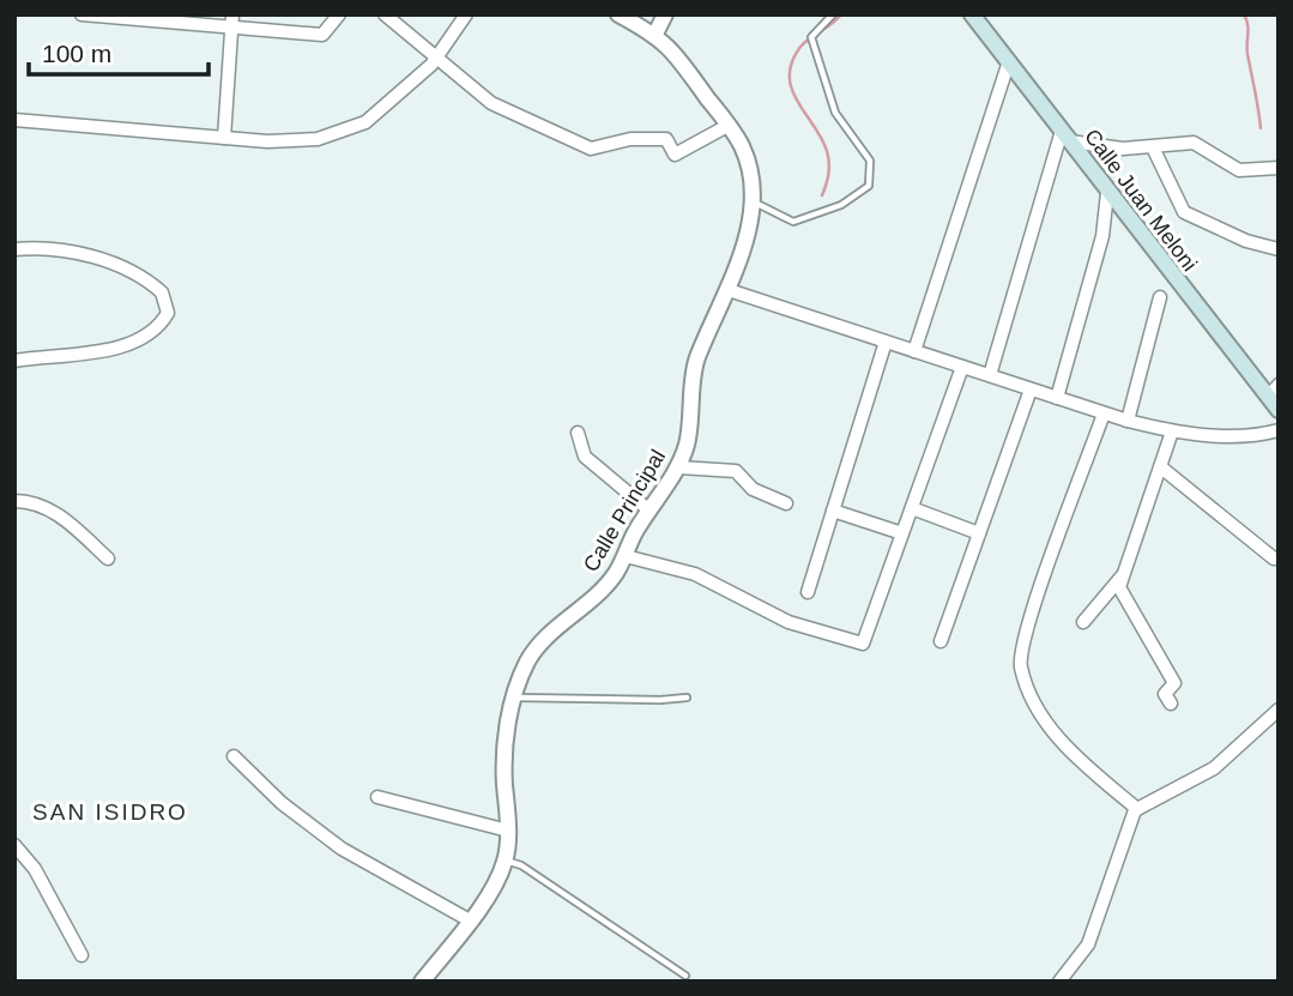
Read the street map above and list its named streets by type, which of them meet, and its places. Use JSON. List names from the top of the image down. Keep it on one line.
{"streets":{"main road":["Calle Juan Meloni"],"street":["Calle Principal"]},"districts":["SAN ISIDRO"],"scale_bar":"100 m"}
